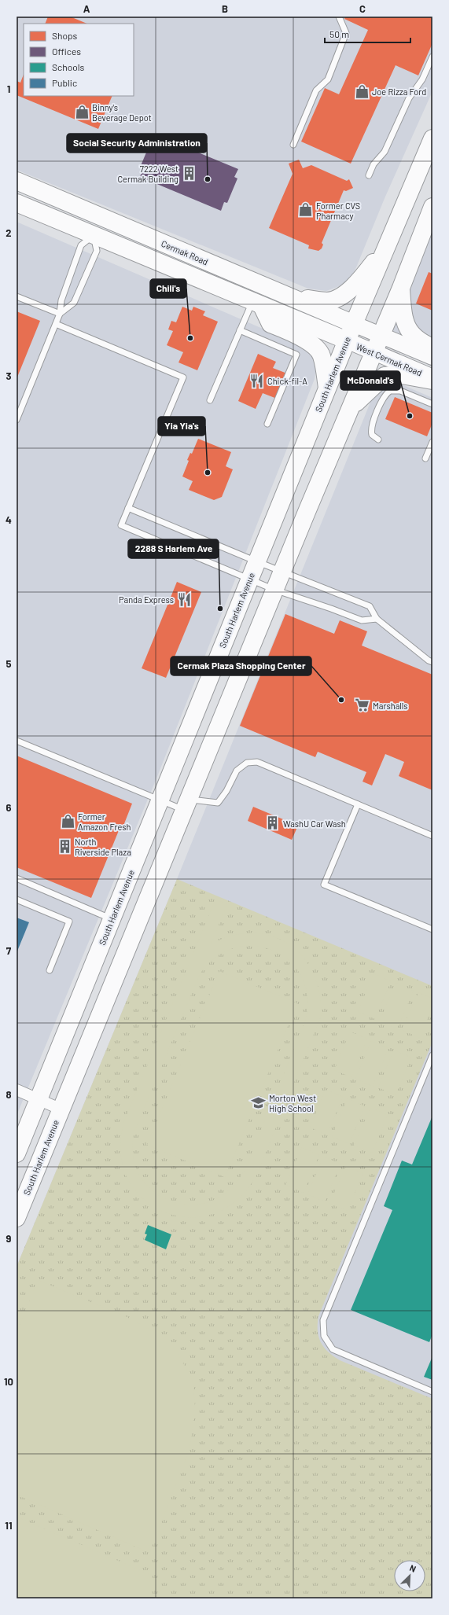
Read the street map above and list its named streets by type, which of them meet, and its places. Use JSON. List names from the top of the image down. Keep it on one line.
{"streets":{"main road":["Cermak Road","West Cermak Road","South Harlem Avenue"]},"crossings":[["Cermak Road","South Harlem Avenue"],["West Cermak Road","South Harlem Avenue"]],"places":{"shop":["Joe Rizza Ford","Binny's Beverage Depot","Former CVS Pharmacy","Former Amazon Fresh"],"building":["7222 West Cermak Building","WashU Car Wash","North Riverside Plaza"],"other":["Social Security Administration","Chili's","McDonald's","Yia Yia's","2288 S Harlem Ave","Cermak Plaza Shopping Center"],"restaurant":["Chick-fil-A","Panda Express"],"supermarket":["Marshalls"],"school or university":["Morton West High School"]},"legend":["Shops","Offices","Schools","Public"],"scale_bar":"50 m","north":"top right","grid":{"columns":["A","B","C"],"rows":["1","2","3","4","5","6","7","8","9","10","11"]}}
